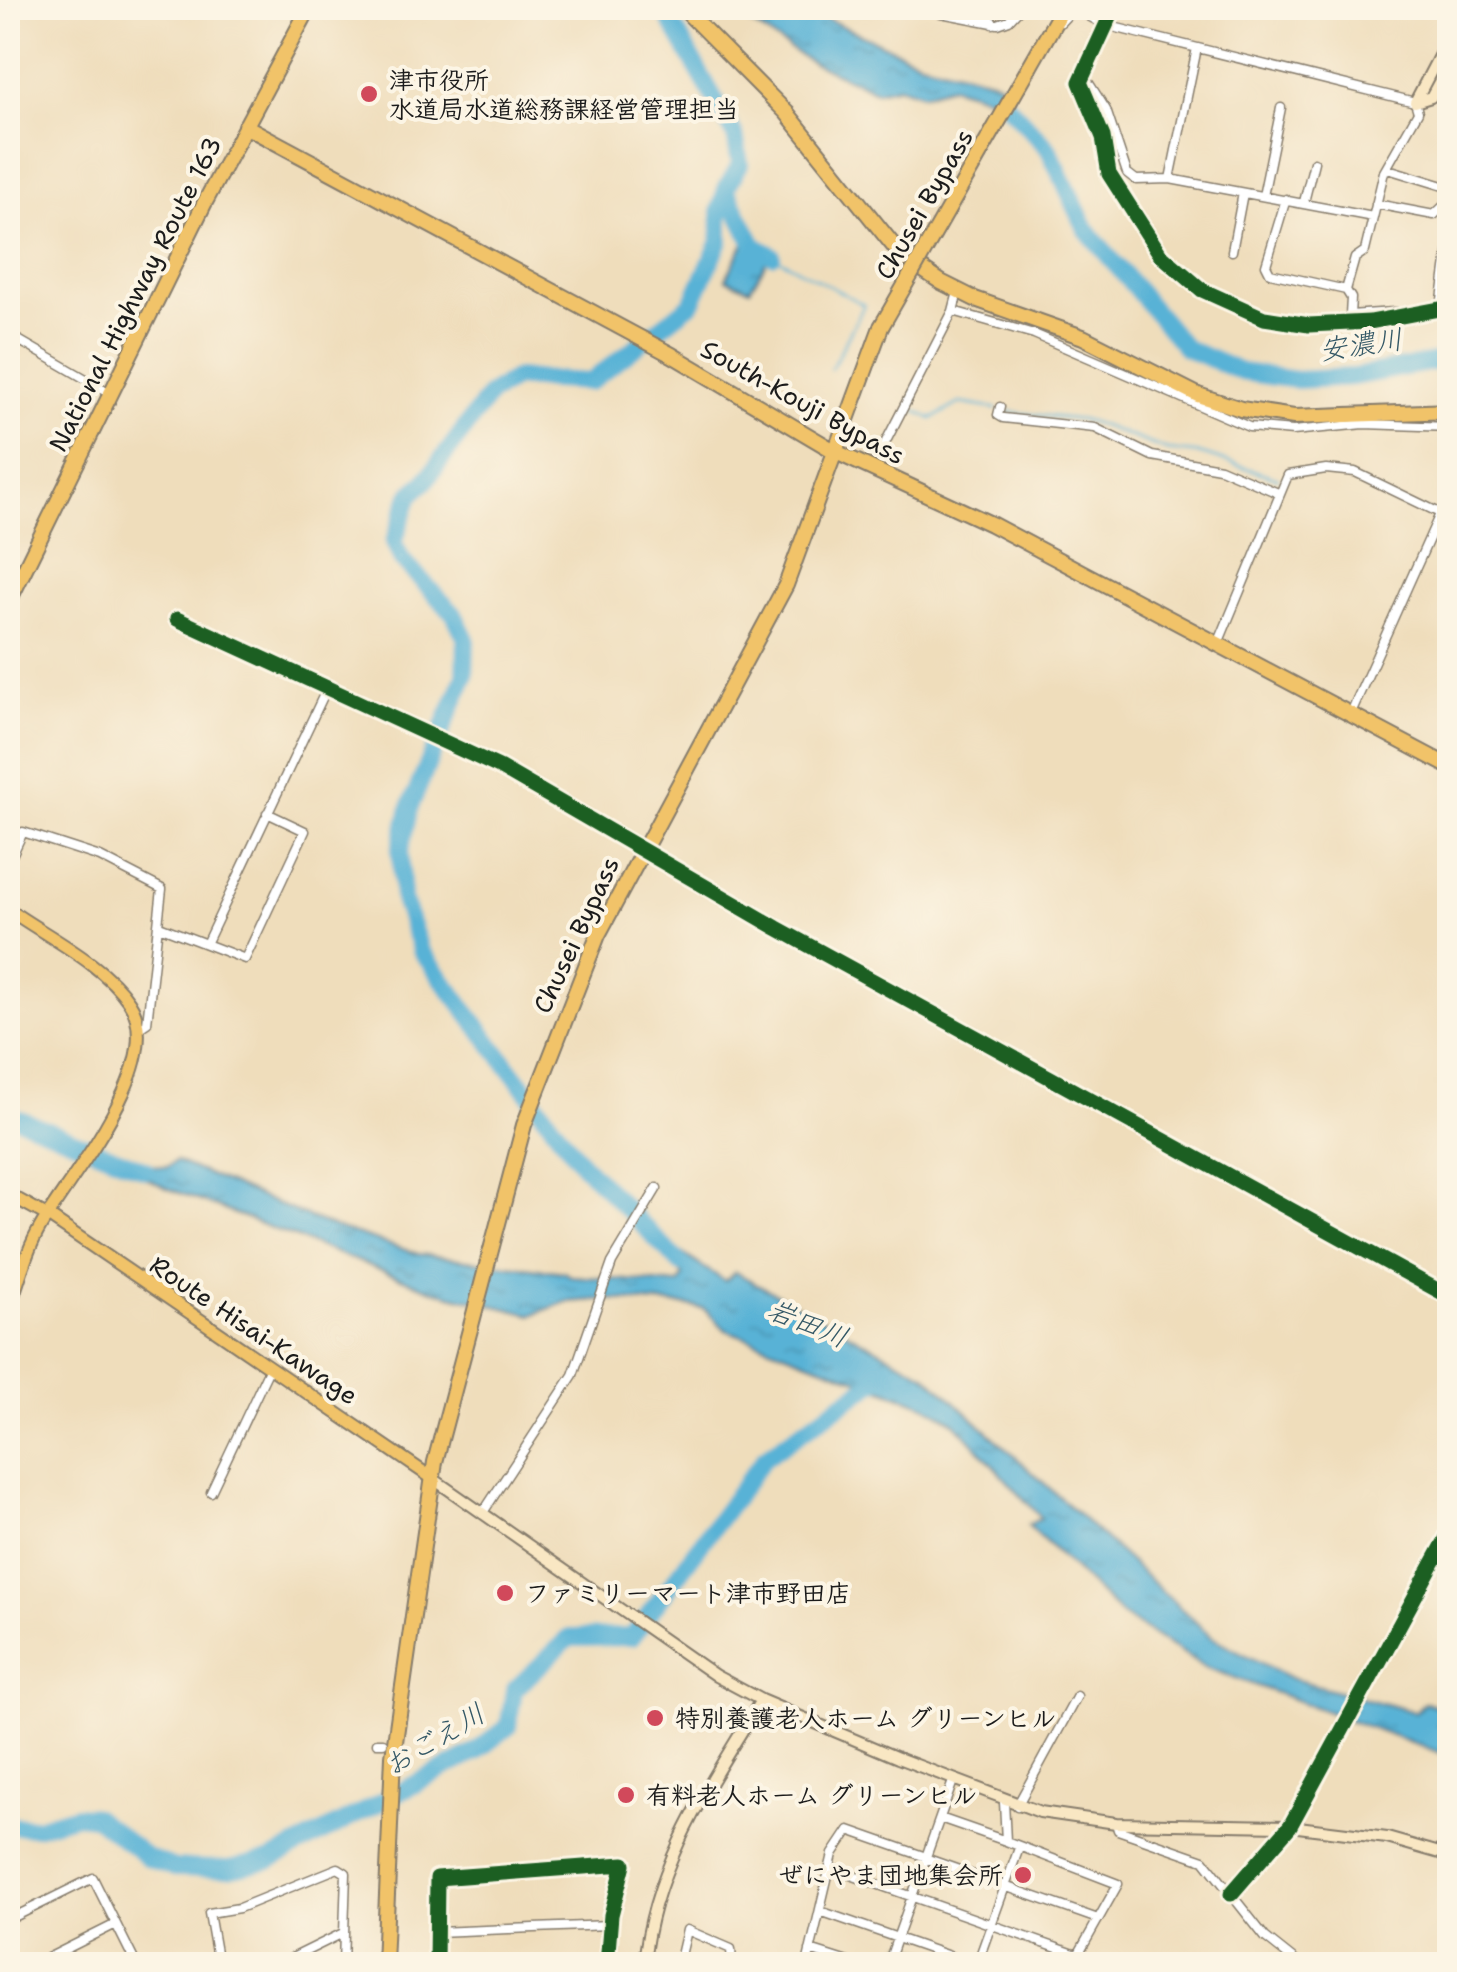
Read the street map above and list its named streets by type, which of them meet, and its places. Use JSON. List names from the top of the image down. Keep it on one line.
{"streets":{"highway":["Chusei Bypass","National Highway Route 163","South-Kouji Bypass"],"main road":["Route Hisai-Kawage"]},"crossings":[["Chusei Bypass","South-Kouji Bypass"],["Chusei Bypass","Route Hisai-Kawage"],["National Highway Route 163","South-Kouji Bypass"]],"water":["安濃川","岩田川","おごえ川"],"places":["津市役所 水道局水道総務課経営管理担当","ファミリーマート津市野田店","特別養護老人ホーム グリーンヒル","有料老人ホーム グリーンヒル","ぜにやま団地集会所"]}
